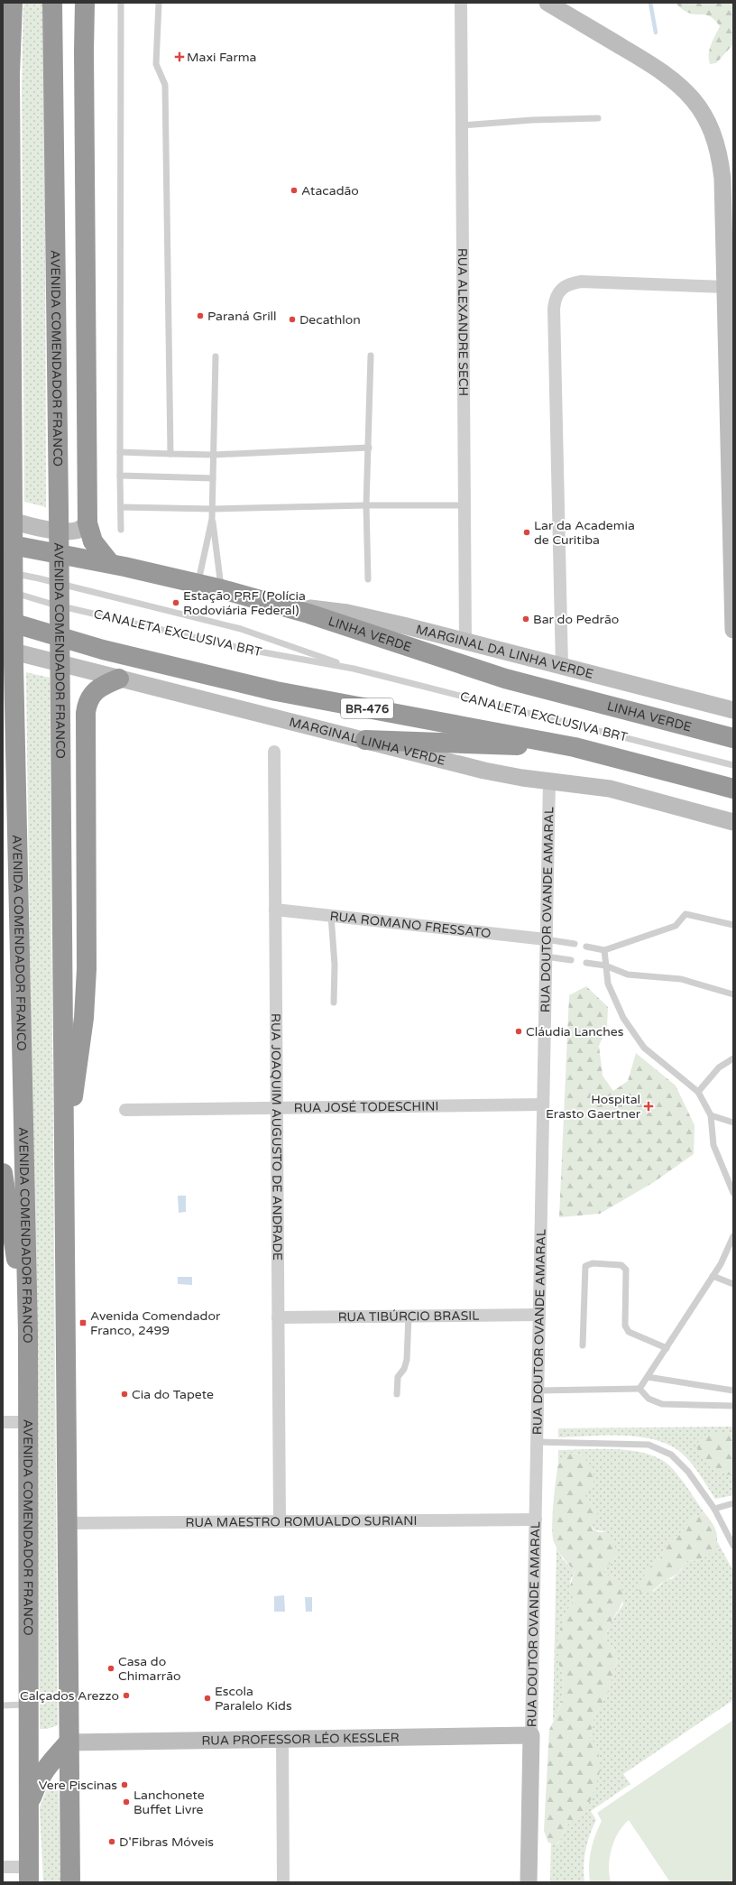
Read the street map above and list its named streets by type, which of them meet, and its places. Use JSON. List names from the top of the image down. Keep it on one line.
{"streets":{"highway":["AVENIDA COMENDADOR FRANCO","LINHA VERDE","BR-476"],"street":["RUA ALEXANDRE SECH","MARGINAL DA LINHA VERDE","MARGINAL LINHA VERDE","RUA DOUTOR OVANDE AMARAL","RUA ROMANO FRESSATO","RUA JOSÉ TODESCHINI","RUA JOAQUIM AUGUSTO DE ANDRADE","RUA TIBÚRCIO BRASIL","RUA MAESTRO ROMUALDO SURIANI","RUA PROFESSOR LÉO KESSLER"],"lane":["CANALETA EXCLUSIVA BRT"]},"crossings":[["RUA ALEXANDRE SECH","MARGINAL DA LINHA VERDE"],["AVENIDA COMENDADOR FRANCO","MARGINAL LINHA VERDE"],["AVENIDA COMENDADOR FRANCO","RUA MAESTRO ROMUALDO SURIANI"],["AVENIDA COMENDADOR FRANCO","RUA PROFESSOR LÉO KESSLER"],["LINHA VERDE","MARGINAL DA LINHA VERDE"],["MARGINAL LINHA VERDE","RUA DOUTOR OVANDE AMARAL"],["RUA DOUTOR OVANDE AMARAL","RUA ROMANO FRESSATO"],["RUA DOUTOR OVANDE AMARAL","RUA JOSÉ TODESCHINI"],["RUA DOUTOR OVANDE AMARAL","RUA TIBÚRCIO BRASIL"],["RUA DOUTOR OVANDE AMARAL","RUA MAESTRO ROMUALDO SURIANI"],["RUA DOUTOR OVANDE AMARAL","RUA PROFESSOR LÉO KESSLER"],["RUA ROMANO FRESSATO","RUA JOAQUIM AUGUSTO DE ANDRADE"],["RUA JOSÉ TODESCHINI","RUA JOAQUIM AUGUSTO DE ANDRADE"],["RUA JOAQUIM AUGUSTO DE ANDRADE","RUA TIBÚRCIO BRASIL"],["RUA JOAQUIM AUGUSTO DE ANDRADE","RUA MAESTRO ROMUALDO SURIANI"]],"places":{"health":["Maxi Farma","Hospital Erasto Gaertner"],"other":["Atacadão","Paraná Grill","Decathlon","Lar da Academia de Curitiba","Estação PRF (Polícia Rodoviária Federal)","Bar do Pedrão","Cláudia Lanches","Cia do Tapete","Casa do Chimarrão","Calçados Arezzo","Escola Paralelo Kids","Vere Piscinas","Lanchonete Buffet Livre","D'Fibras Móveis"],"transit":["Avenida Comendador Franco, 2499"]}}
